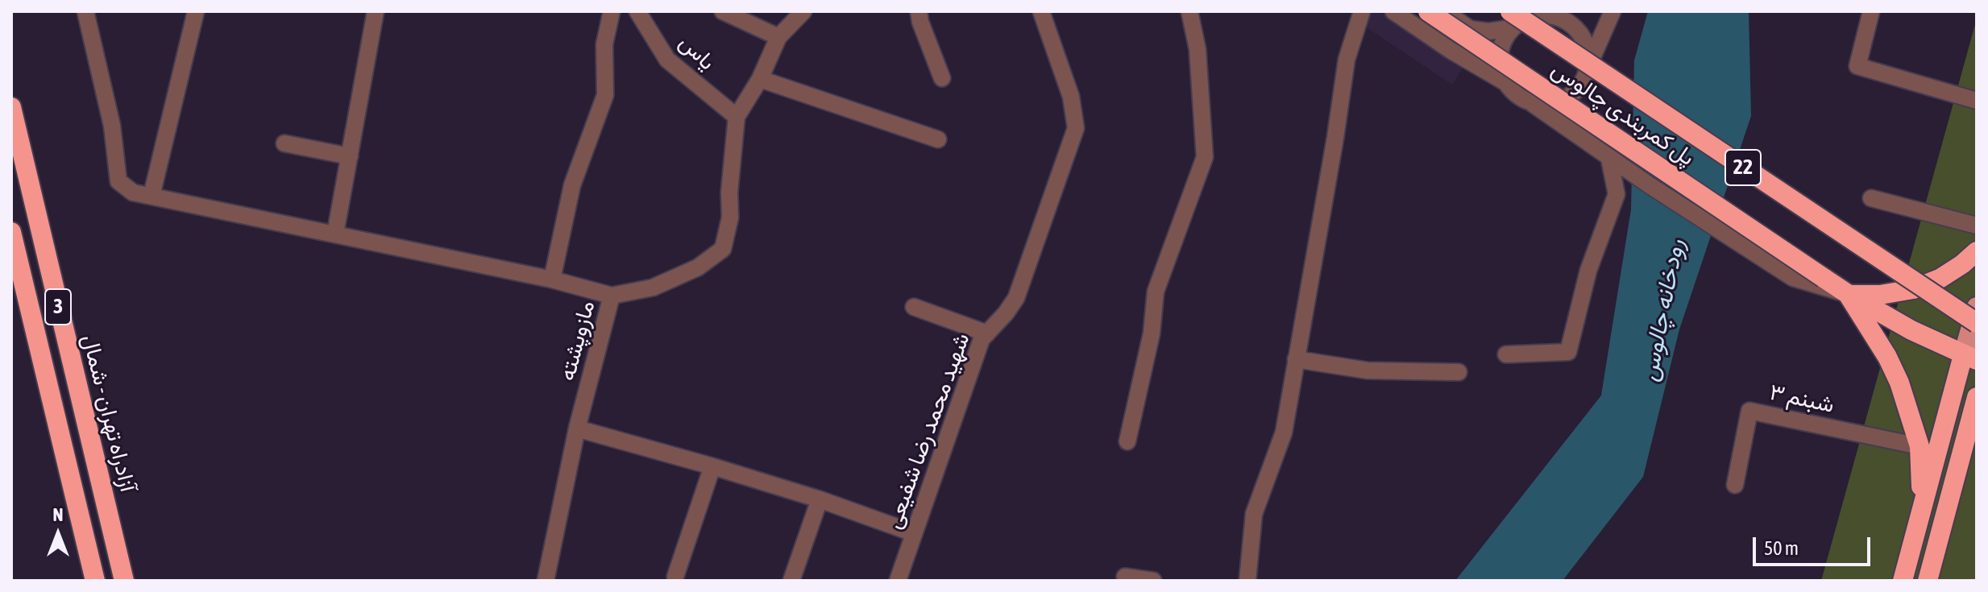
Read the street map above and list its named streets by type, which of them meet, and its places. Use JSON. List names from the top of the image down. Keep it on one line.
{"streets":{"highway":["پل کمربندی چالوس","22","3","آزادراه تهران - شمال"],"street":["یاس","مازوپشته","شبنم ۳","شهید محمد رضا شفیعی"]},"crossings":[["یاس","مازوپشته"],["پل کمربندی چالوس","22"]],"water":["رودخانه چالوس"],"scale_bar":"50 m","north":"top"}
